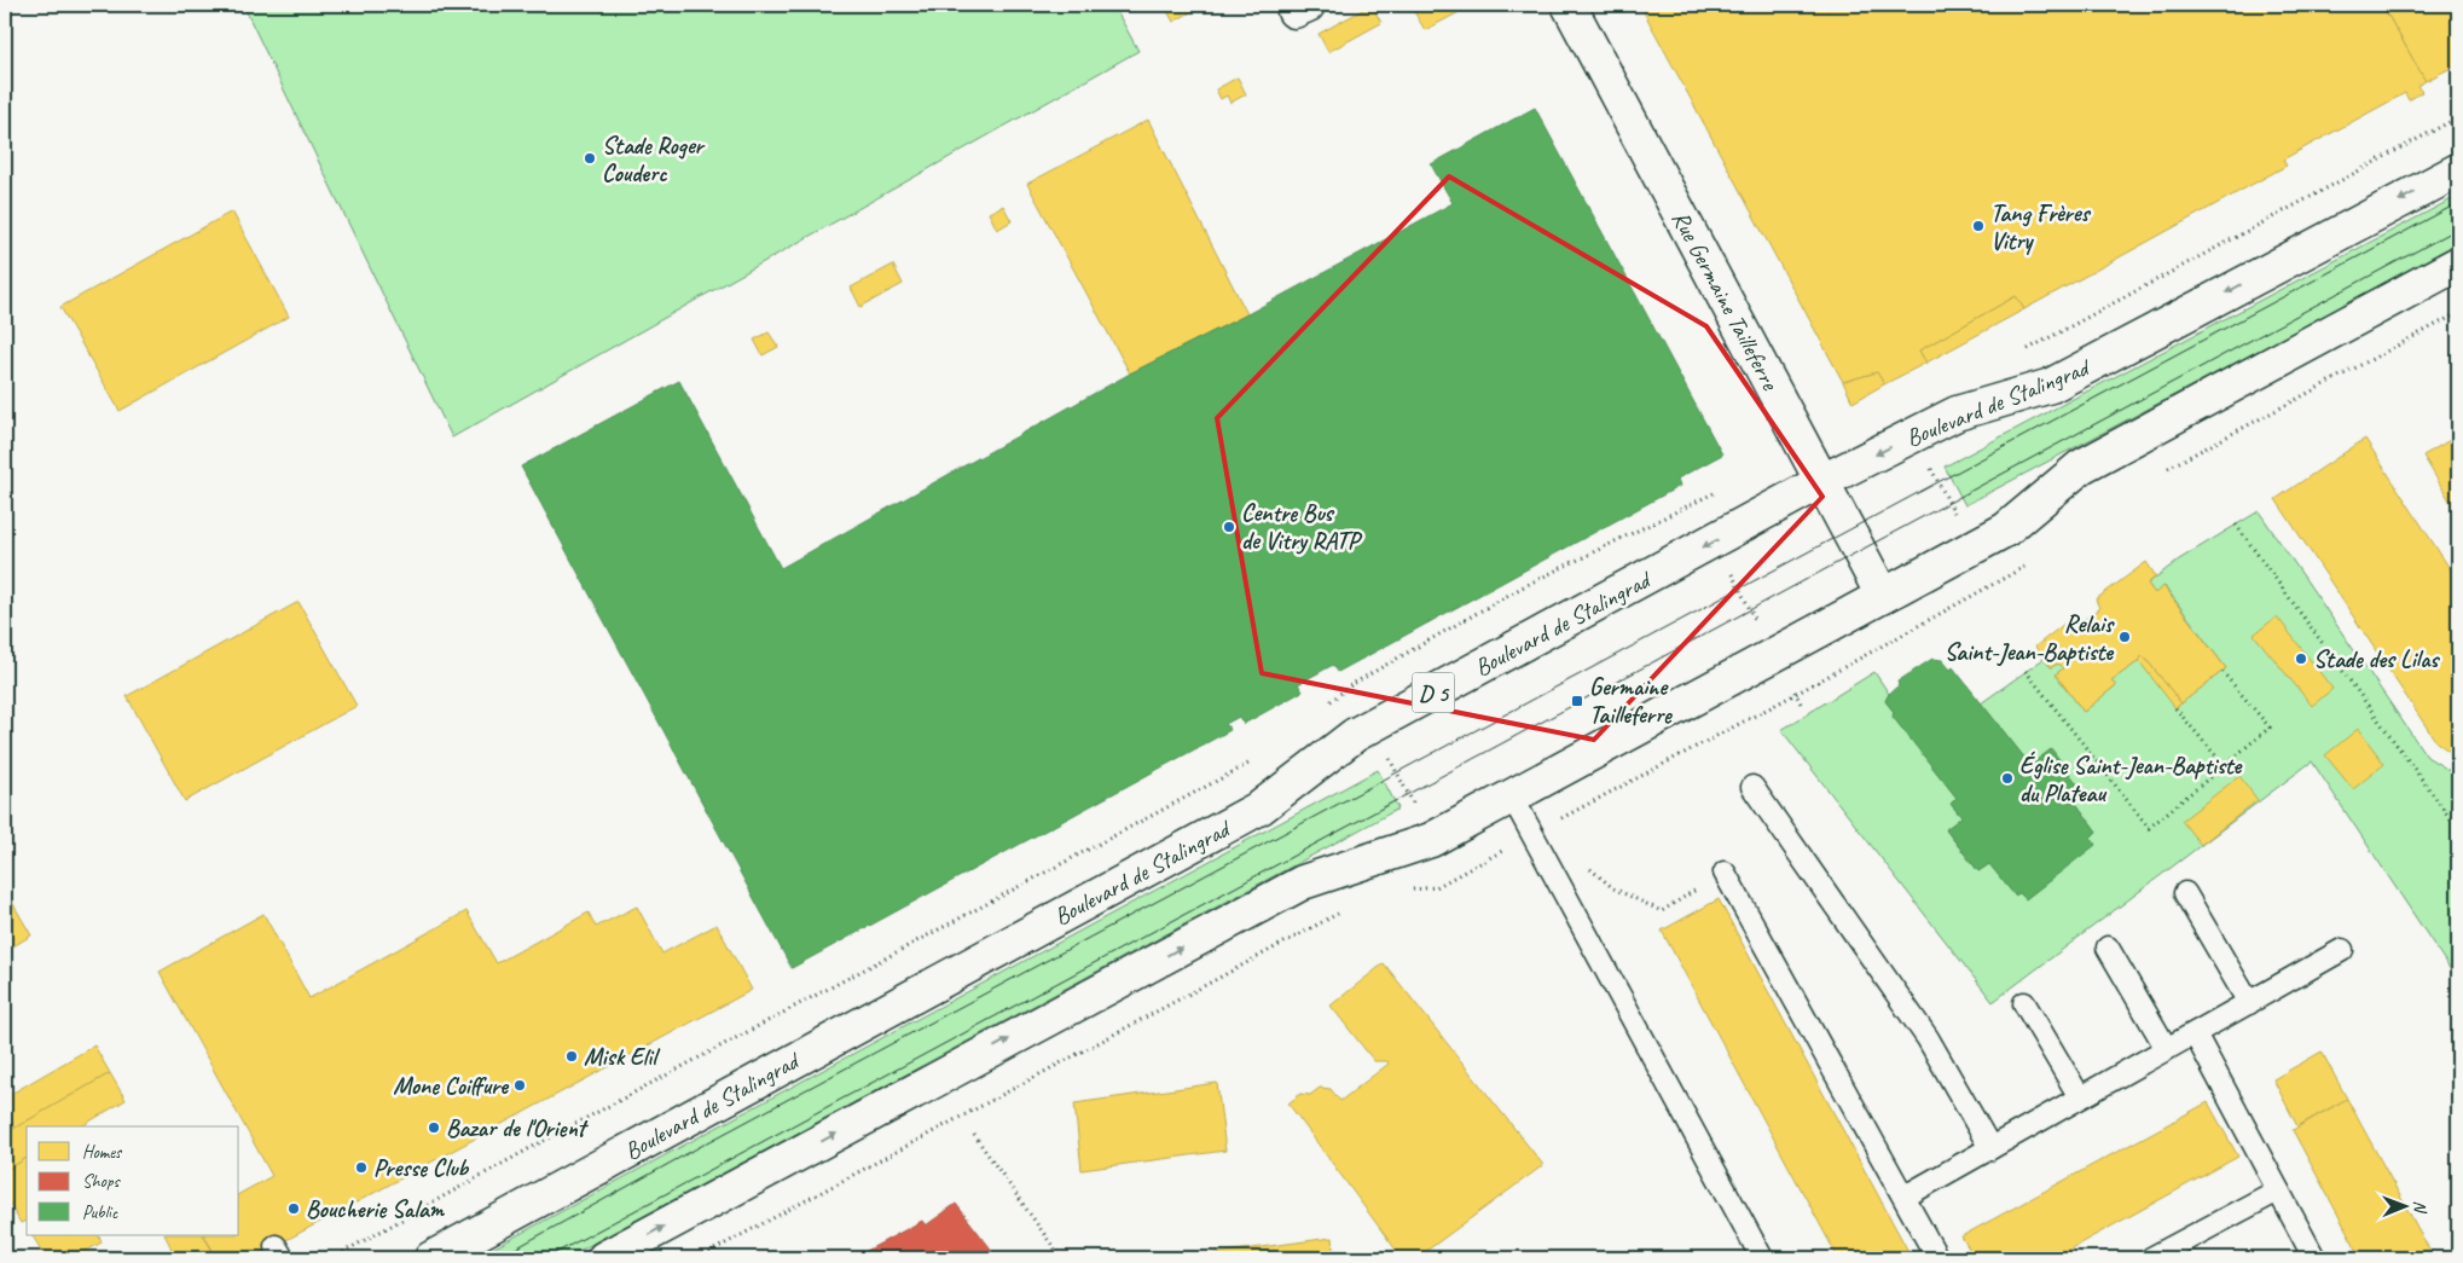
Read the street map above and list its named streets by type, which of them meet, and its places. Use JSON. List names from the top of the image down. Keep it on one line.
{"streets":{"main road":["Rue Germaine Tailleferre","Boulevard de Stalingrad","D 5"]},"crossings":[["Rue Germaine Tailleferre","Boulevard de Stalingrad"]],"places":{"other":["Stade Roger Couderc","Tang Frères Vitry","Centre Bus de Vitry RATP","Relais Saint-Jean-Baptiste","Stade des Lilas","Église Saint-Jean-Baptiste du Plateau","Misk Elil","Mone Coiffure","Bazar de l'Orient","Presse Club","Boucherie Salam"],"transit":["Germaine Tailleferre"]},"legend":["Homes","Shops","Public"],"north":"right"}
